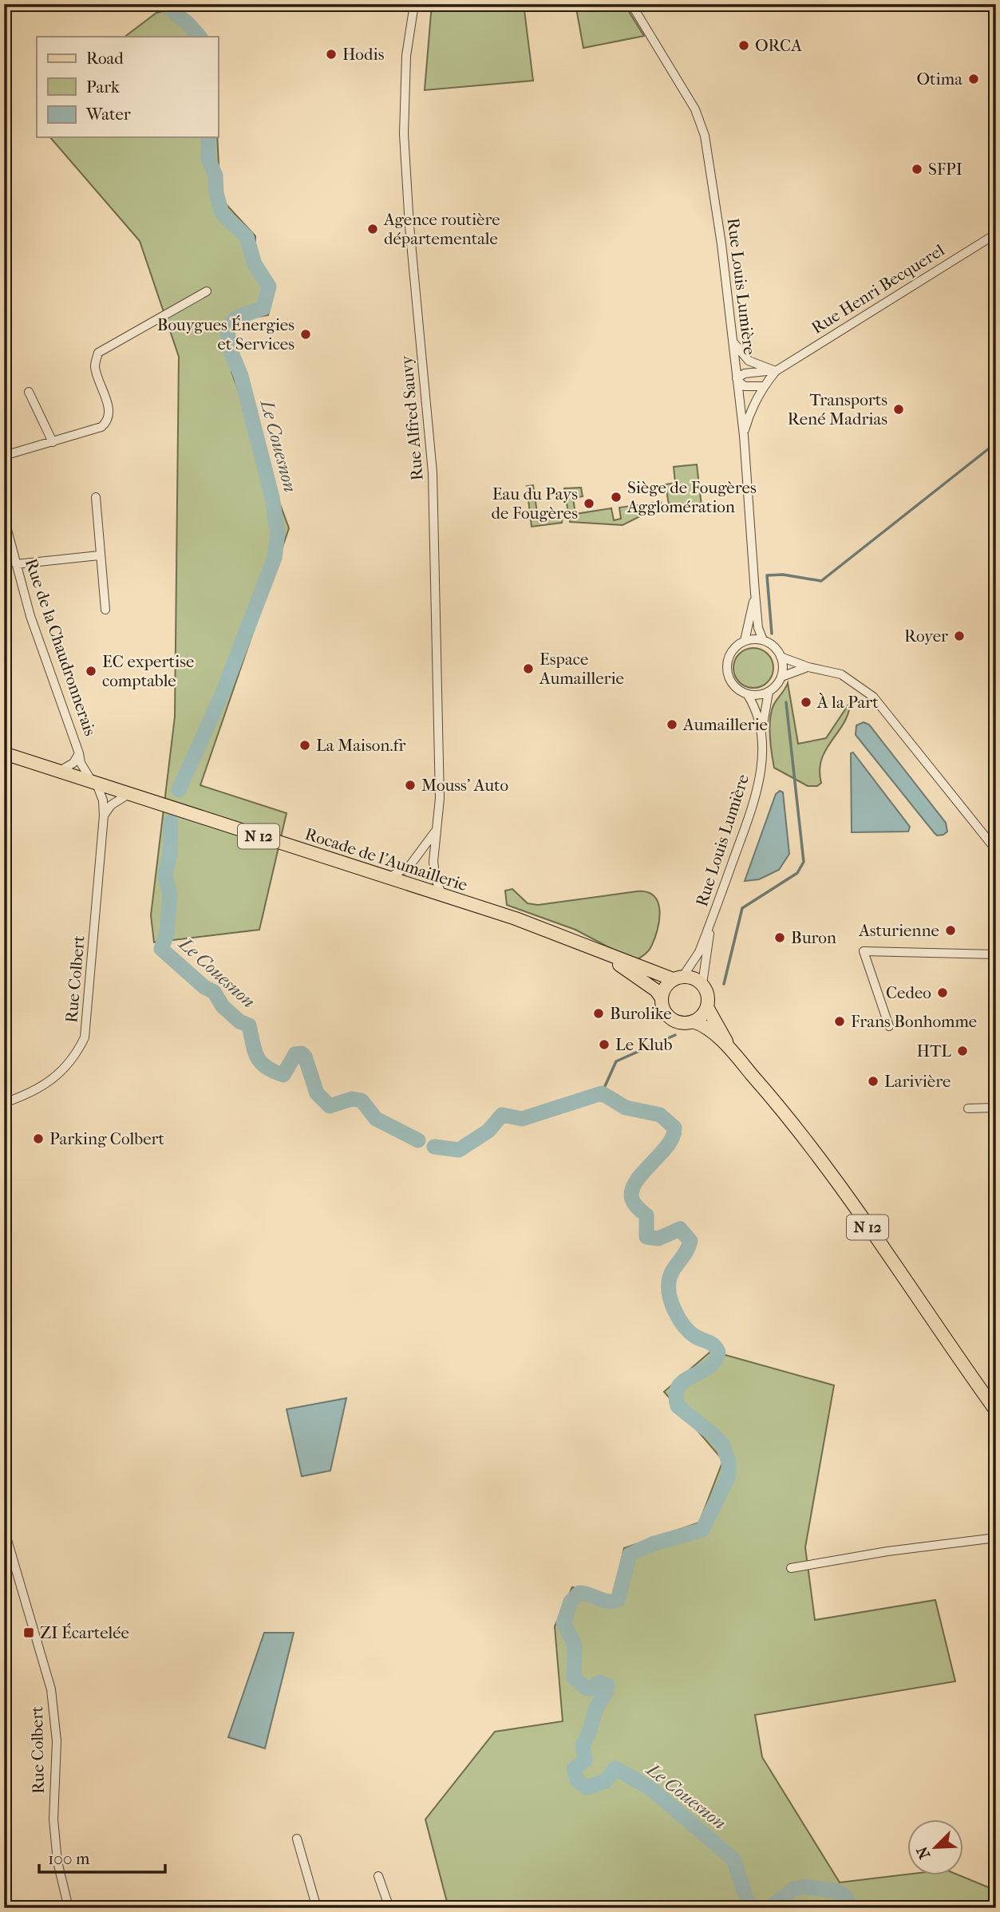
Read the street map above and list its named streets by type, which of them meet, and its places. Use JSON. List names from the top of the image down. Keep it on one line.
{"streets":{"main road":["N 12","Rocade de l'Aumaillerie"],"street":["Rue Louis Lumière","Rue Henri Becquerel","Rue Alfred Sauvy","Rue de la Chaudronnerais","Rue Colbert"]},"crossings":[["Rue Louis Lumière","Rue Henri Becquerel"],["Rue Louis Lumière","N 12"],["Rue Louis Lumière","Rocade de l'Aumaillerie"],["Rue Alfred Sauvy","Rocade de l'Aumaillerie"],["Rue de la Chaudronnerais","Rocade de l'Aumaillerie"],["Rue de la Chaudronnerais","Rue Colbert"],["N 12","Rocade de l'Aumaillerie"],["Rocade de l'Aumaillerie","Rue Colbert"]],"water":["Le Couesnon"],"places":{"other":["ORCA","Hodis","Otima","SFPI","Agence routière départementale","Bouygues Énergies et Services","Transports René Madrias","Siège de Fougères Agglomération","Eau du Pays de Fougères","Royer","Espace Aumaillerie","EC expertise comptable","À la Part","Aumaillerie","La Maison.fr","Mouss' Auto","Asturienne","Buron","Cedeo","Burolike","Frans Bonhomme","Le Klub","HTL","Larivière","Parking Colbert"],"transit":["ZI Écartelée"]},"legend":["Road","Park","Water"],"scale_bar":"100 m","north":"bottom left"}
